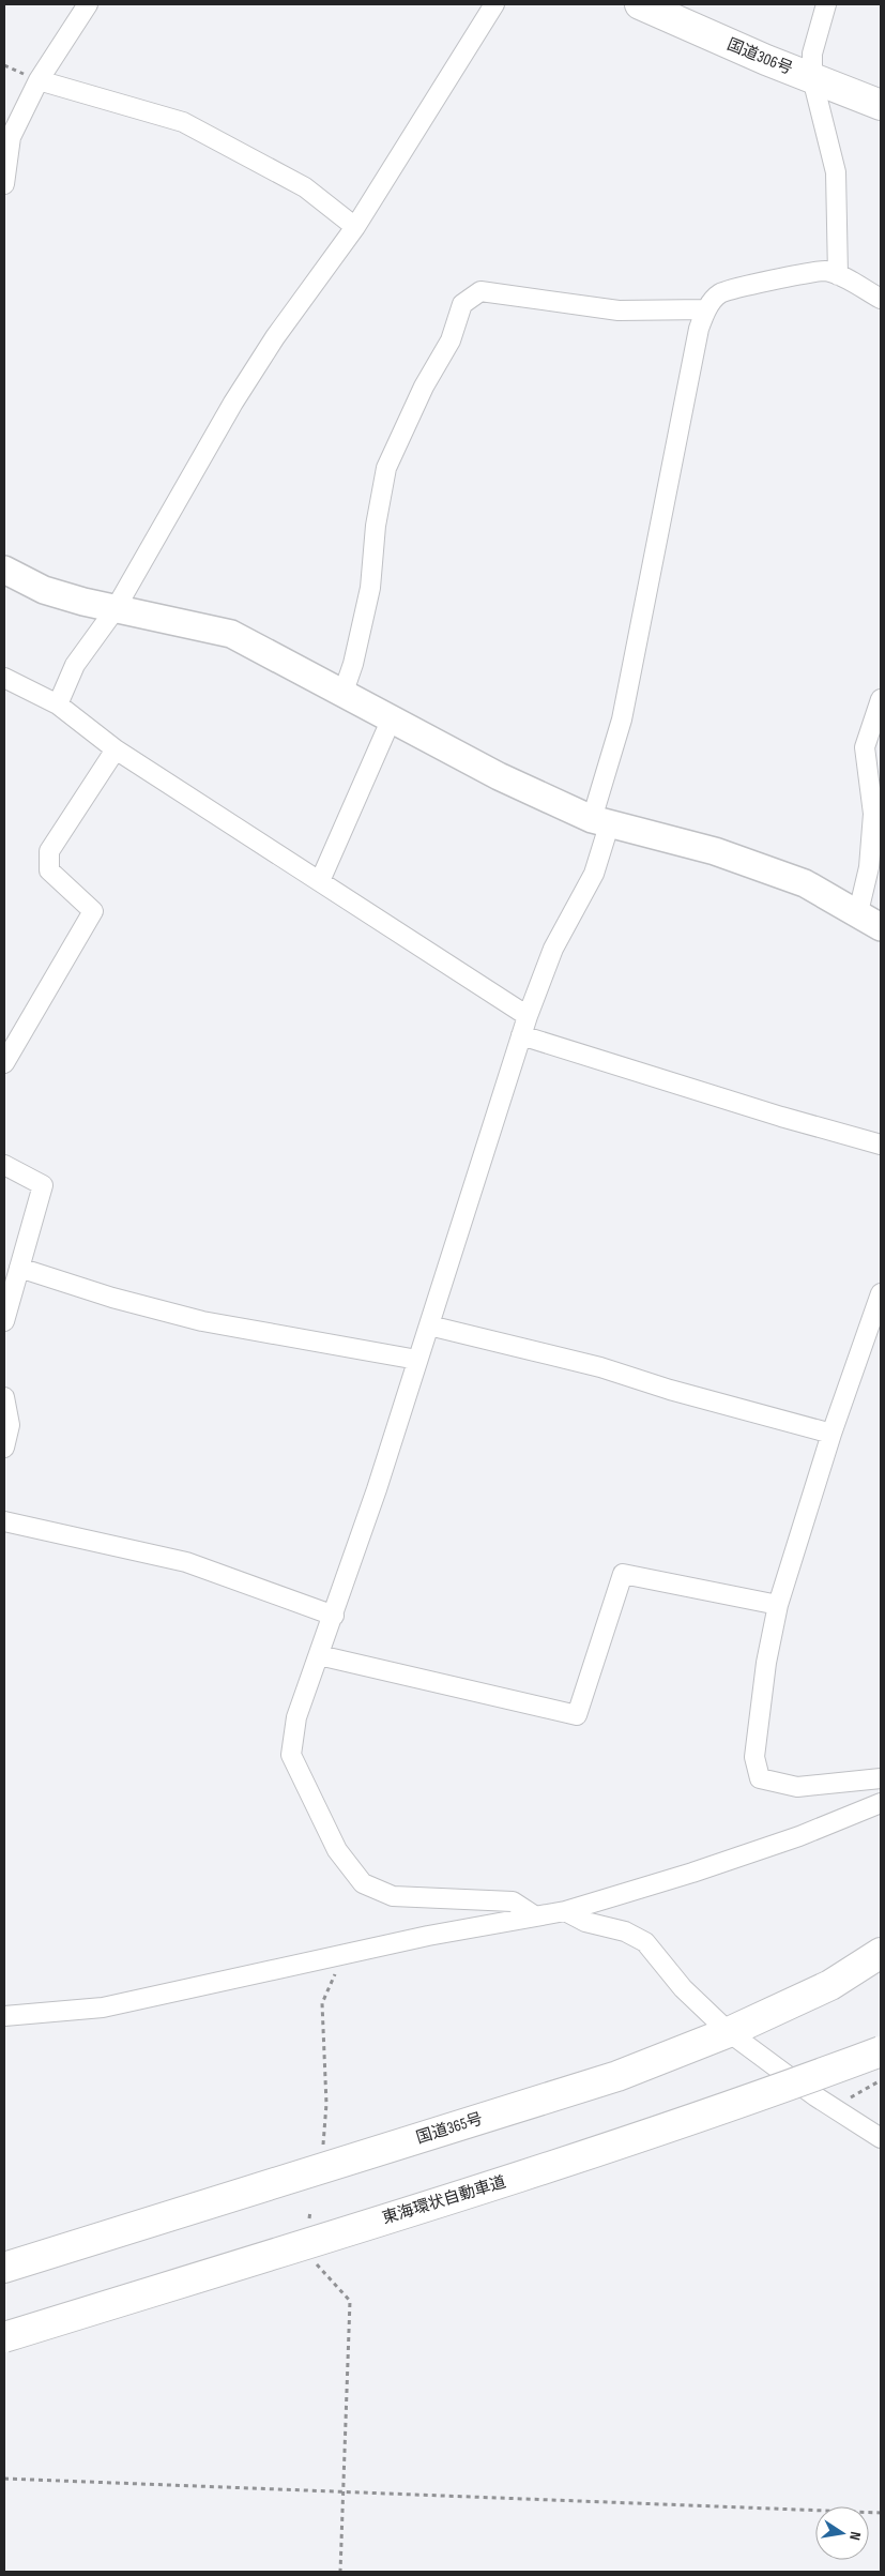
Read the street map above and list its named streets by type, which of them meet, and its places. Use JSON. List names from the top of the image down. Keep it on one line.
{"streets":{"highway":["国道306号","国道365号","東海環状自動車道"]},"north":"right"}
